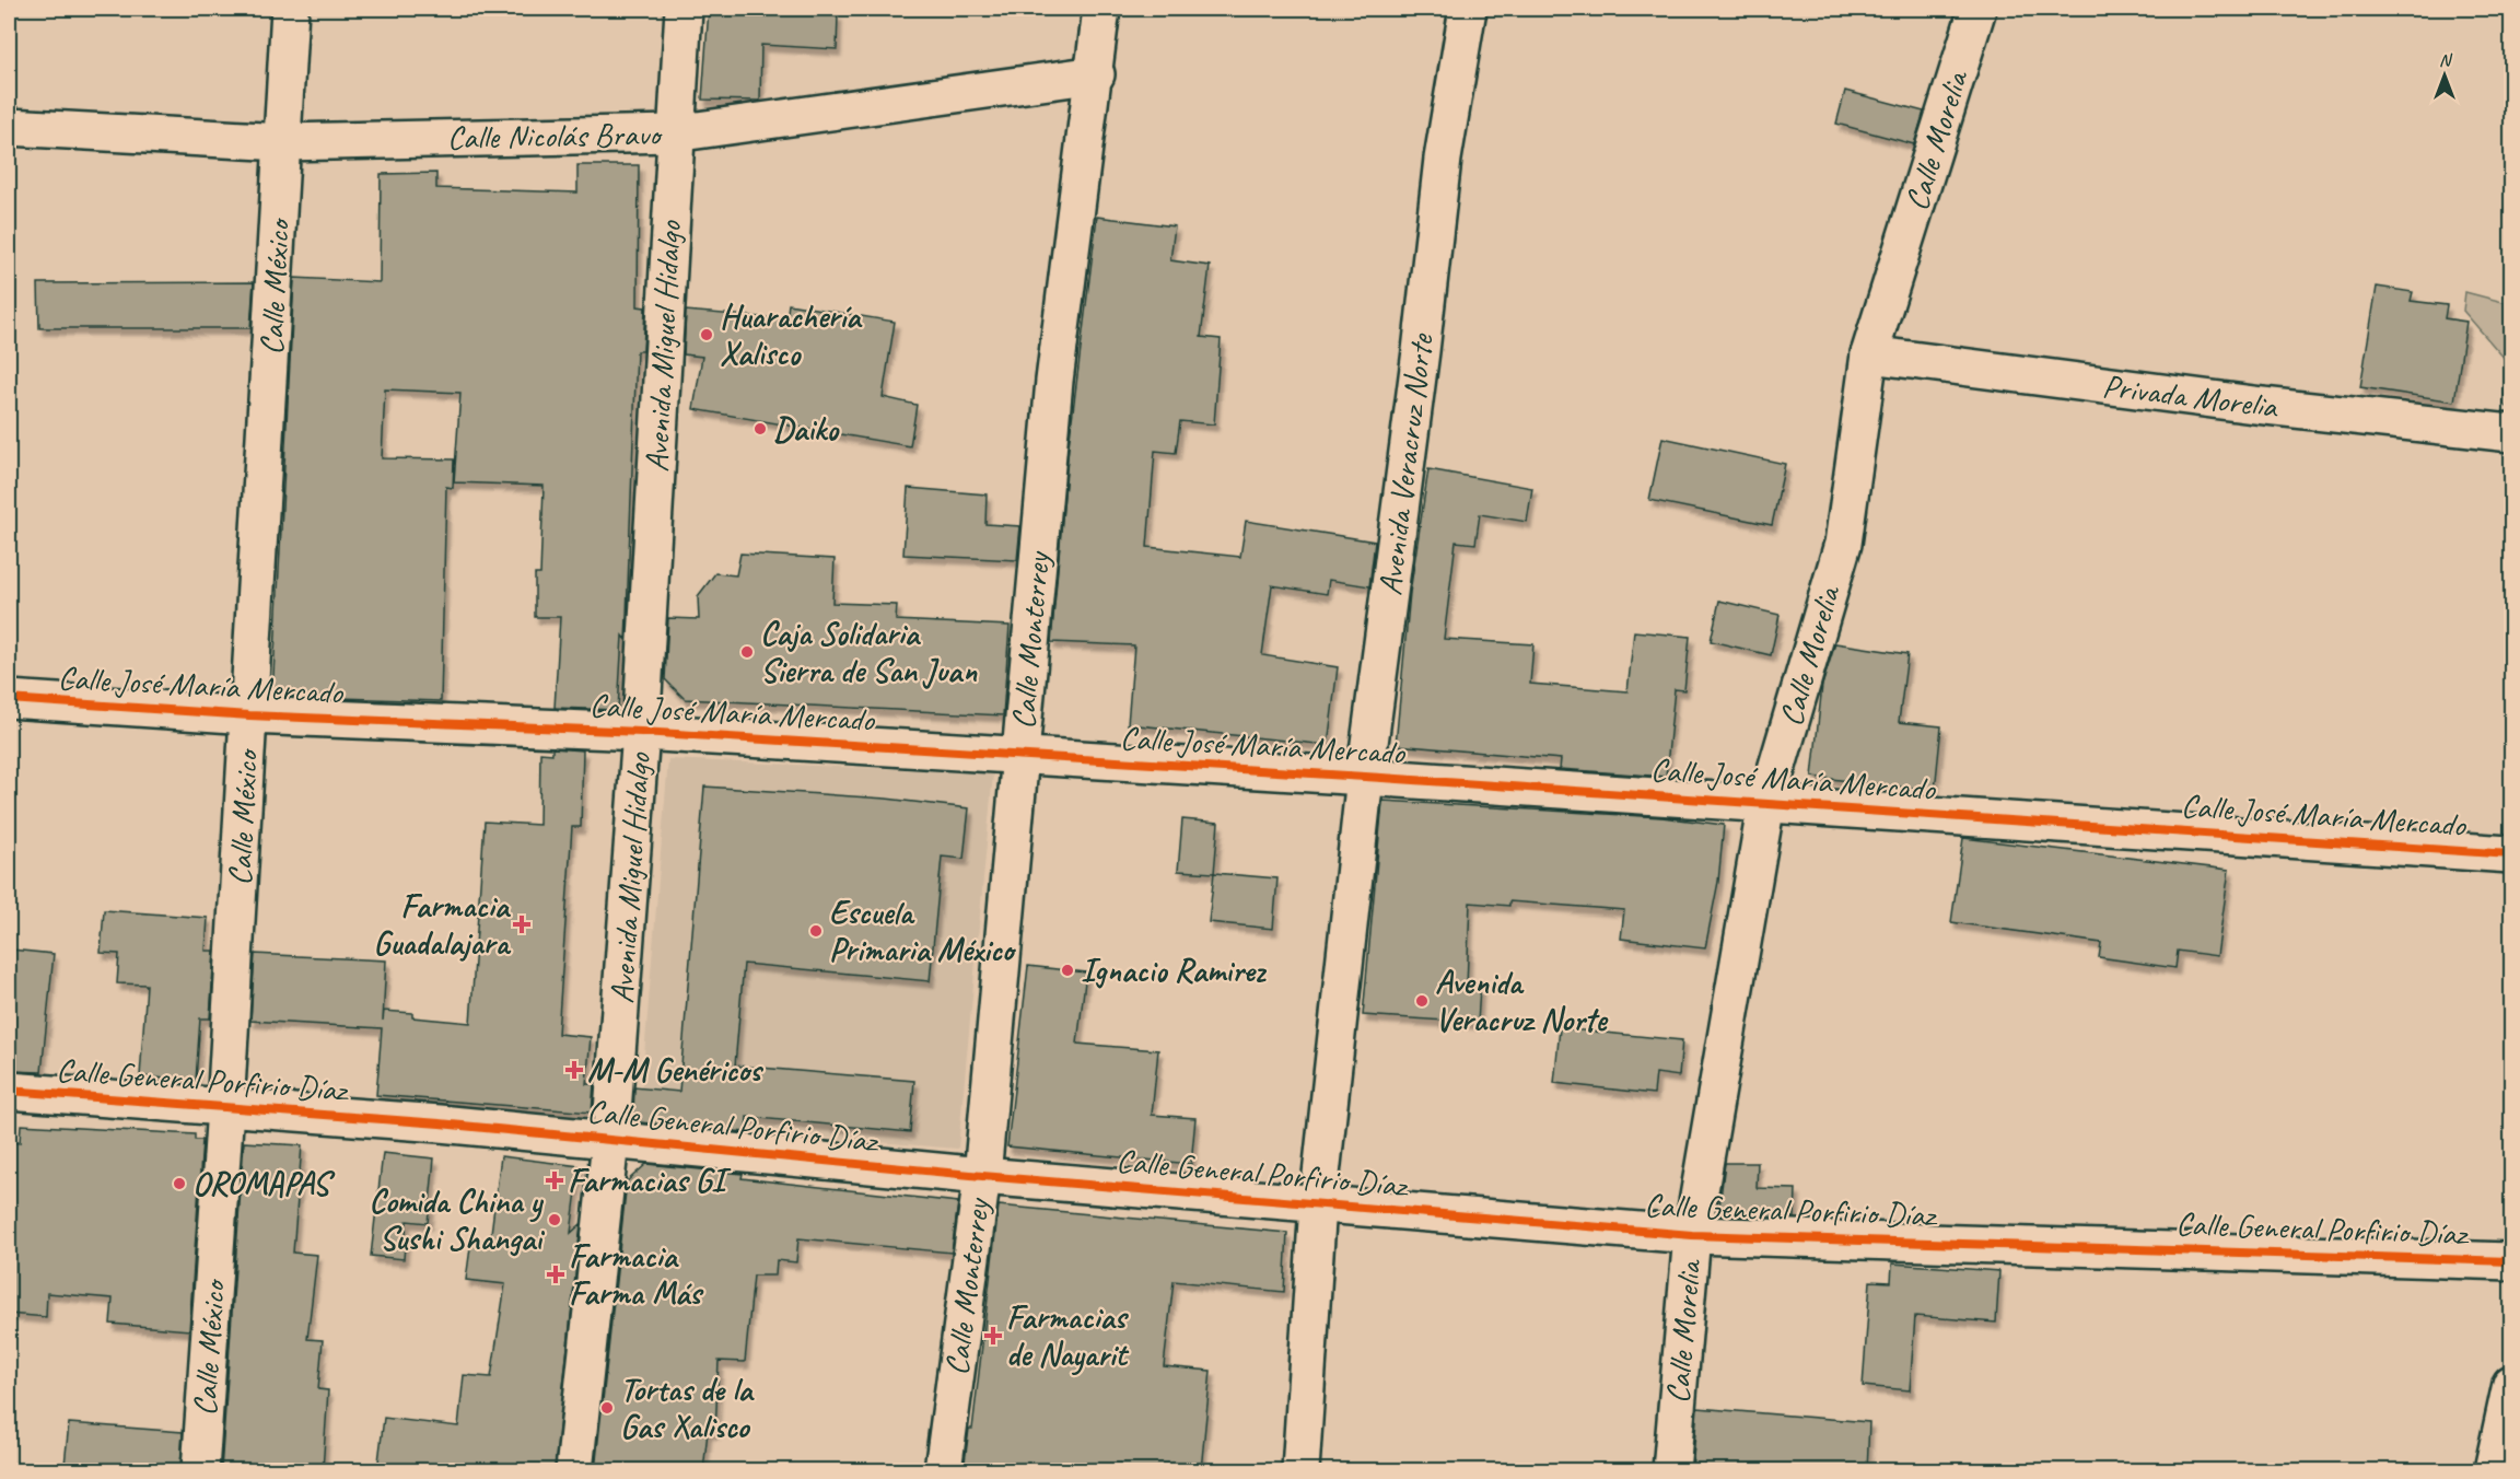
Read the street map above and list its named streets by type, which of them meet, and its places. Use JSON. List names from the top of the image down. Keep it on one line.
{"streets":{"main road":["Calle Nicolás Bravo","Calle Morelia","Calle México","Avenida Miguel Hidalgo","Privada Morelia","Avenida Veracruz Norte","Calle Monterrey","Calle José María Mercado","Calle General Porfirio Díaz"]},"crossings":[["Calle Nicolás Bravo","Calle México"],["Calle Nicolás Bravo","Avenida Miguel Hidalgo"],["Calle Nicolás Bravo","Calle Monterrey"],["Calle Morelia","Privada Morelia"],["Calle Morelia","Calle José María Mercado"],["Calle Morelia","Calle General Porfirio Díaz"],["Calle México","Calle José María Mercado"],["Calle México","Calle General Porfirio Díaz"],["Avenida Miguel Hidalgo","Calle José María Mercado"],["Avenida Miguel Hidalgo","Calle General Porfirio Díaz"],["Avenida Veracruz Norte","Calle José María Mercado"],["Avenida Veracruz Norte","Calle General Porfirio Díaz"],["Calle Monterrey","Calle José María Mercado"],["Calle Monterrey","Calle General Porfirio Díaz"]],"places":{"other":["Huarachería Xalisco","Daiko","Caja Solidaria Sierra de San Juan","Escuela Primaria México","Ignacio Ramirez","Avenida Veracruz Norte","OROMAPAS","Comida China y Sushi Shangai","Tortas de la Gas Xalisco"],"health":["Farmacia Guadalajara","M-M Genéricos","Farmacias GI","Farmacia Farma Más","Farmacias de Nayarit"]},"north":"top"}
